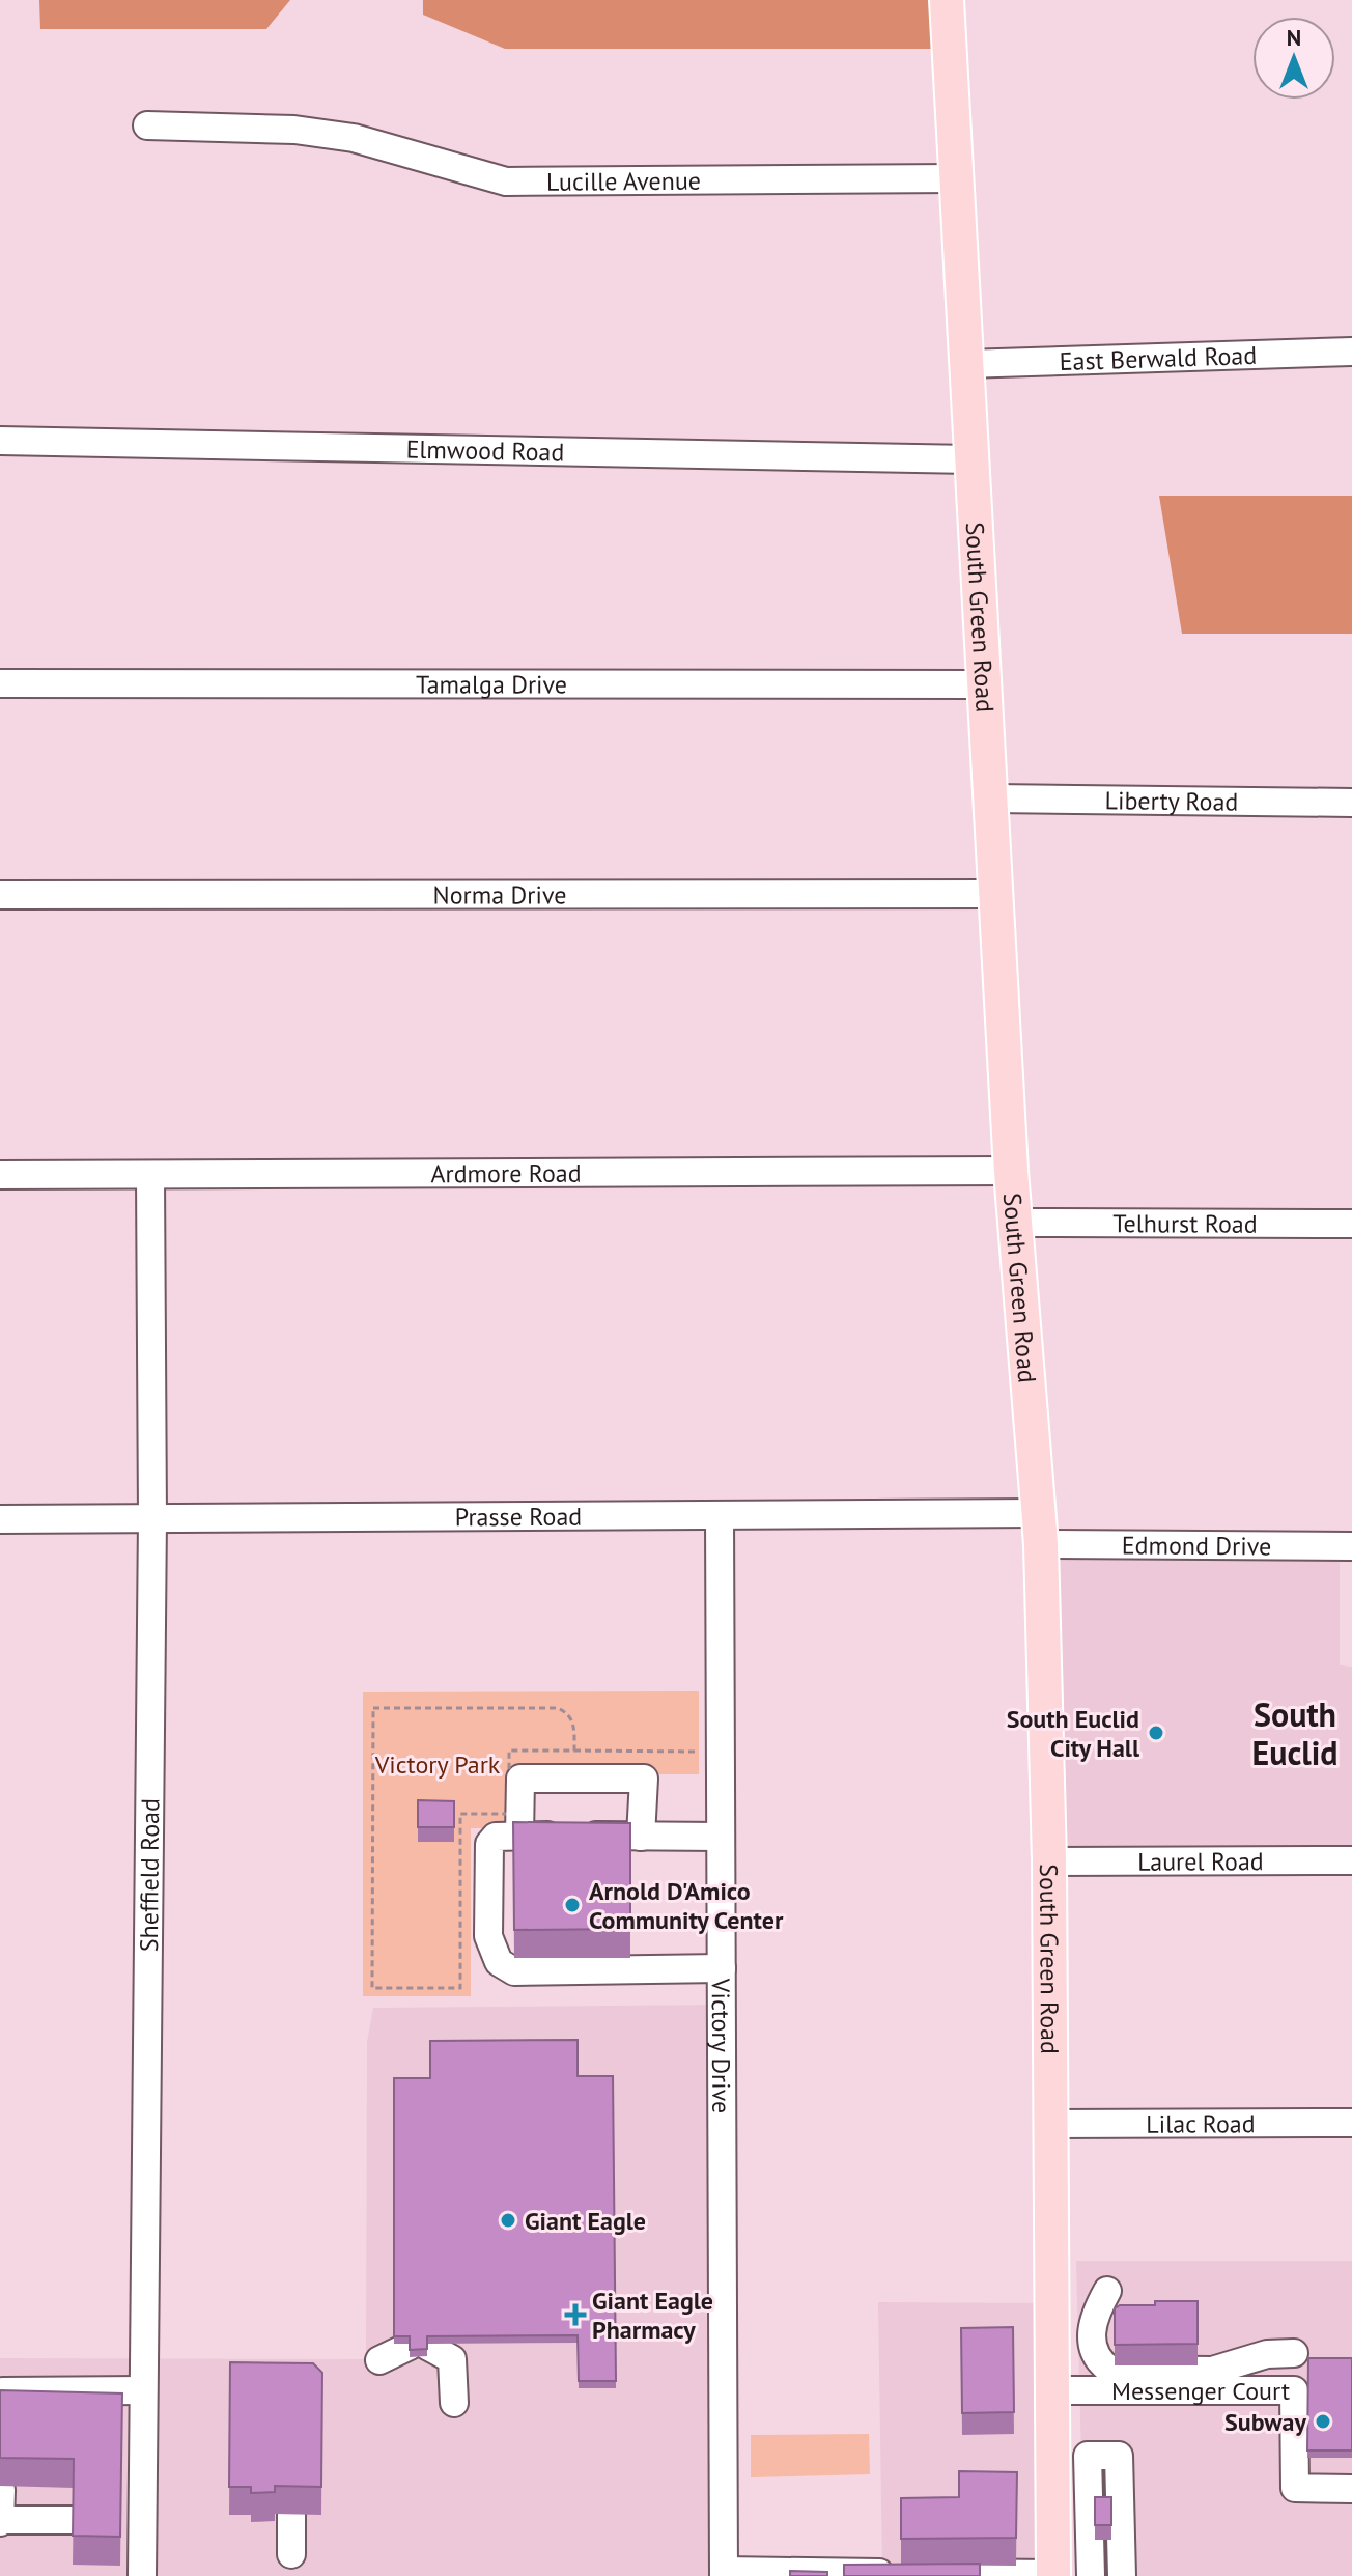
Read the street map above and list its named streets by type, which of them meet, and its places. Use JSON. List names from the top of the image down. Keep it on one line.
{"streets":{"main road":["South Green Road"],"street":["Lucille Avenue","East Berwald Road","Elmwood Road","Tamalga Drive","Liberty Road","Norma Drive","Ardmore Road","Telhurst Road","Prasse Road","Edmond Drive","Laurel Road","Sheffield Road","Victory Drive","Lilac Road","Messenger Court"]},"crossings":[["Lucille Avenue","South Green Road"],["East Berwald Road","South Green Road"],["Elmwood Road","South Green Road"],["South Green Road","Tamalga Drive"],["South Green Road","Liberty Road"],["South Green Road","Norma Drive"],["South Green Road","Ardmore Road"],["South Green Road","Telhurst Road"],["South Green Road","Prasse Road"],["South Green Road","Edmond Drive"],["South Green Road","Laurel Road"],["South Green Road","Lilac Road"],["South Green Road","Messenger Court"],["Ardmore Road","Sheffield Road"],["Prasse Road","Edmond Drive"],["Prasse Road","Sheffield Road"],["Prasse Road","Victory Drive"]],"districts":["South Euclid"],"parks":["Victory Park"],"places":{"other":["South Euclid City Hall","Arnold D'Amico Community Center","Giant Eagle","Subway"],"health":["Giant Eagle Pharmacy"]},"north":"top"}
